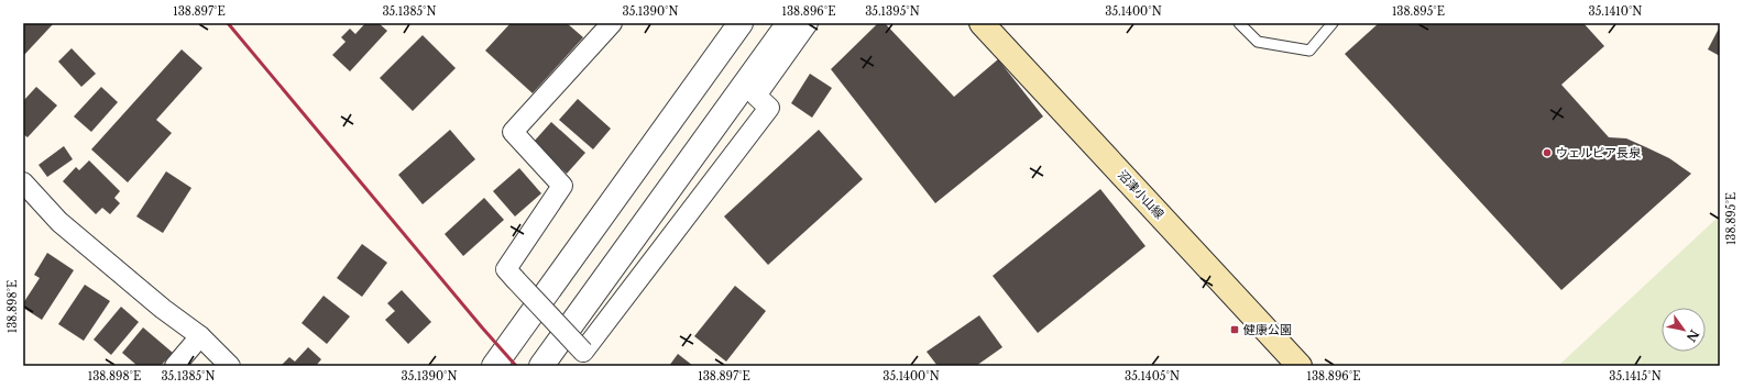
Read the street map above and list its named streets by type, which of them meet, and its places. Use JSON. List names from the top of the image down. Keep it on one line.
{"streets":{"main road":["沼津小山線"]},"places":{"other":["ウェルピア長泉"],"transit":["健康公園"]},"north":"bottom right","coordinates":["138.897°E","35.1385°N","35.1390°N","138.896°E","35.1395°N","35.1400°N","138.895°E","35.1410°N","138.898°E","35.1405°N","35.1415°N"]}
